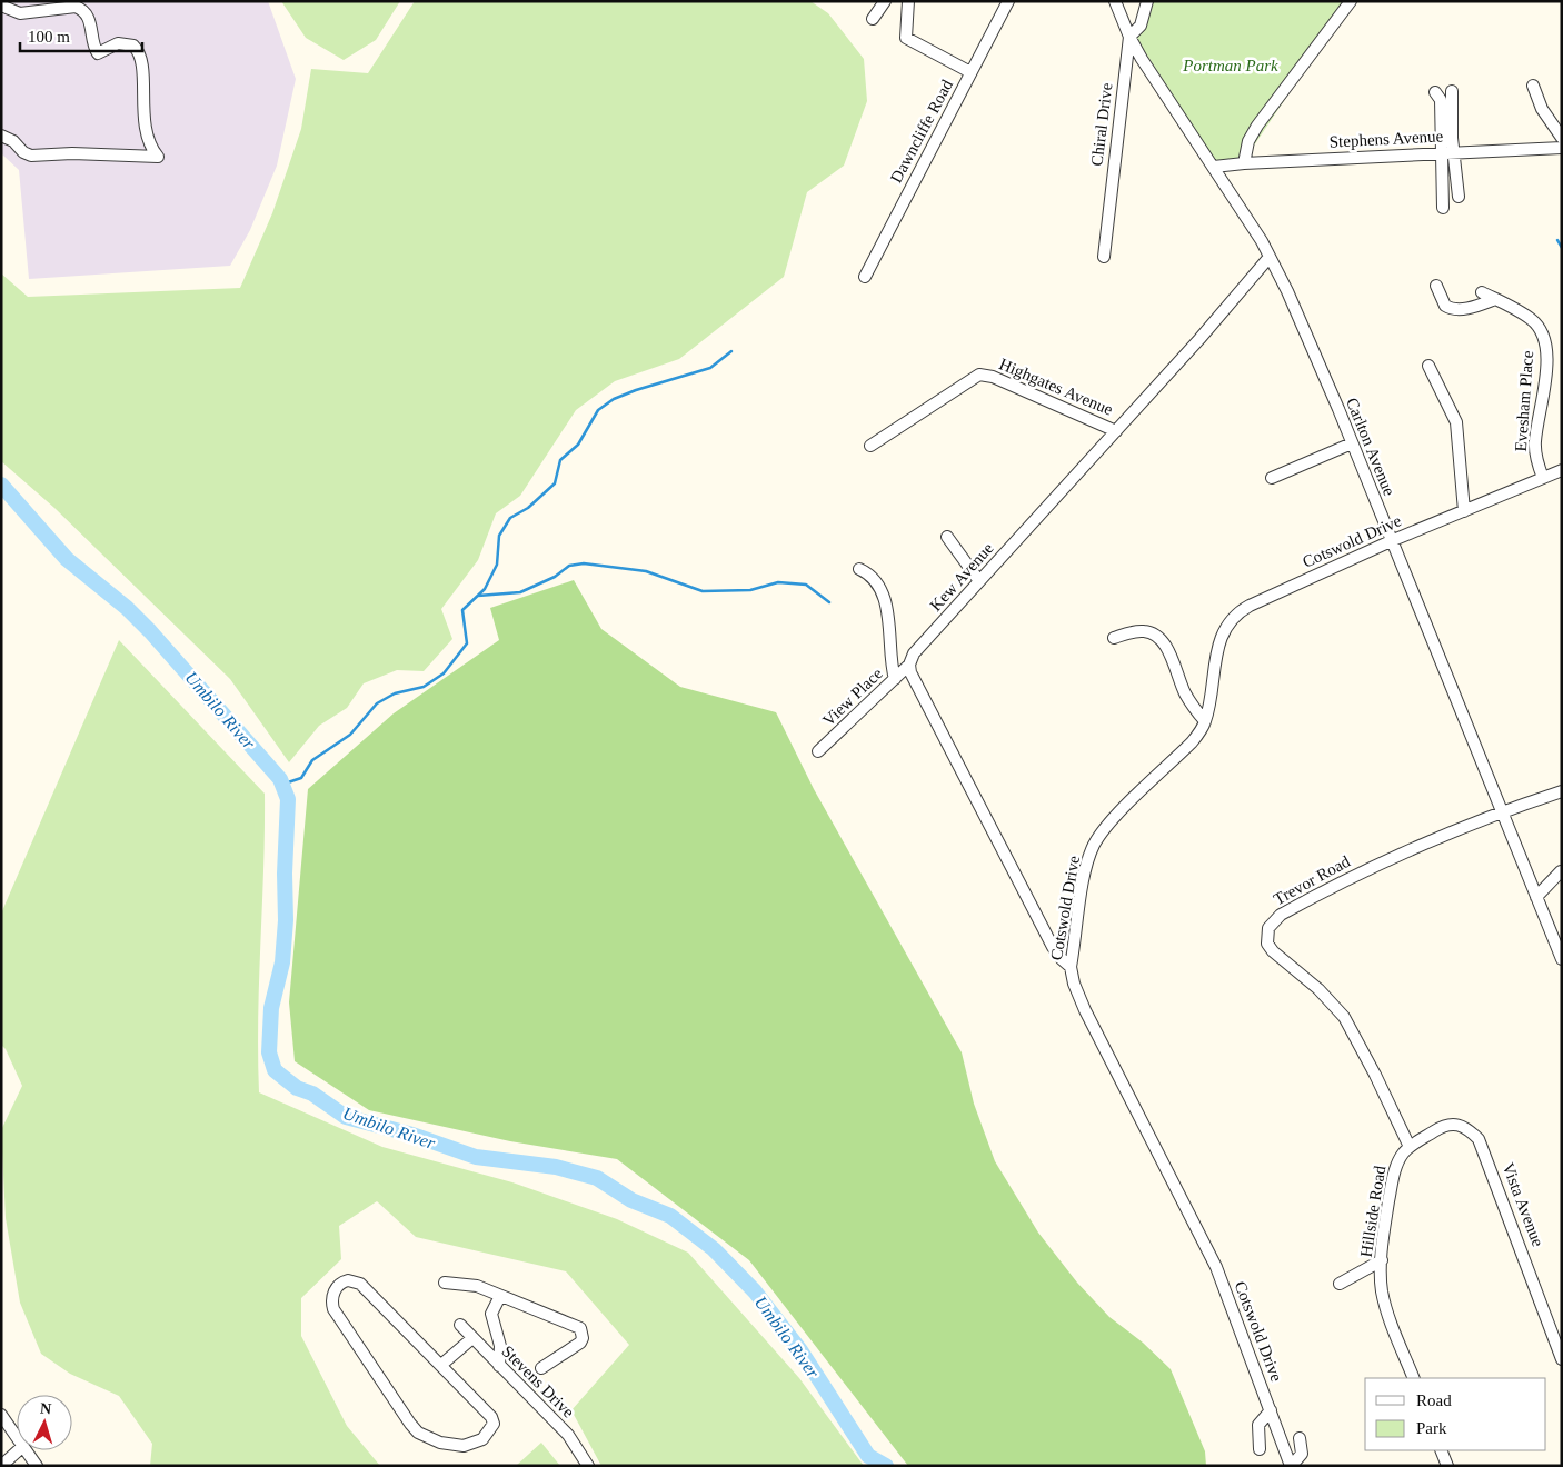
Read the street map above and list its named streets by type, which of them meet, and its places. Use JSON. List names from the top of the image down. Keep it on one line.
{"streets":{"street":["Chiral Drive","Dawncliffe Road","Stephens Avenue","Highgates Avenue","Evesham Place","Carlton Avenue","Cotswold Drive","Kew Avenue","View Place","Trevor Road","Vista Avenue","Hillside Road","Stevens Drive"]},"crossings":[["Chiral Drive","Carlton Avenue"],["Stephens Avenue","Carlton Avenue"],["Highgates Avenue","Kew Avenue"],["Evesham Place","Cotswold Drive"],["Carlton Avenue","Cotswold Drive"],["Carlton Avenue","Kew Avenue"],["Carlton Avenue","Trevor Road"],["Kew Avenue","View Place"],["Trevor Road","Vista Avenue"],["Trevor Road","Hillside Road"],["Vista Avenue","Hillside Road"]],"water":["Umbilo River"],"parks":["Portman Park"],"legend":["Road","Park"],"scale_bar":"100 m","north":"top"}
